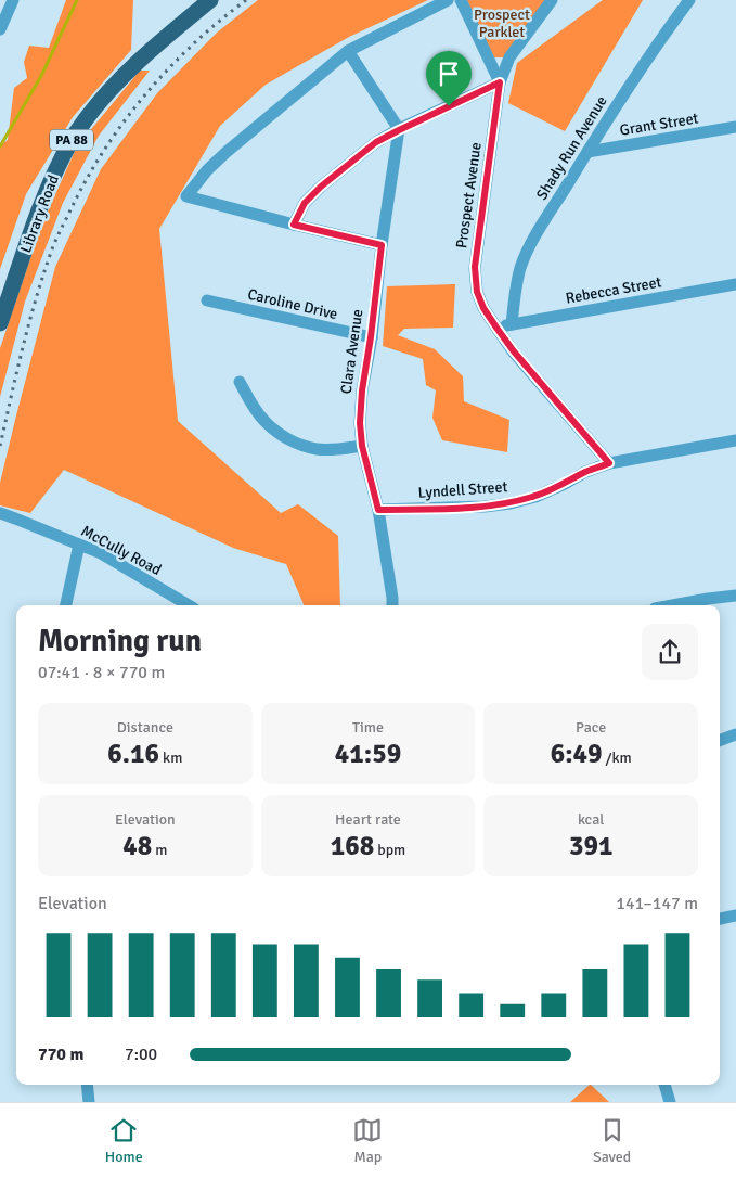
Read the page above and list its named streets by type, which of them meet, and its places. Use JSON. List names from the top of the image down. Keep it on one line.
{"streets":{"main road":["PA 88","Library Road"],"street":["Grant Street","Shady Run Avenue","Prospect Avenue","Rebecca Street","Caroline Drive","Clara Avenue","Lyndell Street","McCully Road"]},"crossings":[["Grant Street","Shady Run Avenue"],["Shady Run Avenue","Rebecca Street"],["Prospect Avenue","Rebecca Street"],["Prospect Avenue","Lyndell Street"],["Caroline Drive","Clara Avenue"],["Clara Avenue","Lyndell Street"]],"parks":["Prospect Parklet"],"page":{"heading":["Morning run","07:41 · 8 × 770 m"],"stats":[["Distance","6.16 km"],["Time","41:59"],["Pace","6:49 /km"],["Elevation","48 m"],["Heart rate","168 bpm"],["kcal","391"]],"chart":["Elevation","141–147 m"],"list":[{"name":"770 m","note":"7:00"}],"tabs":["Home","Map","Saved"]}}
